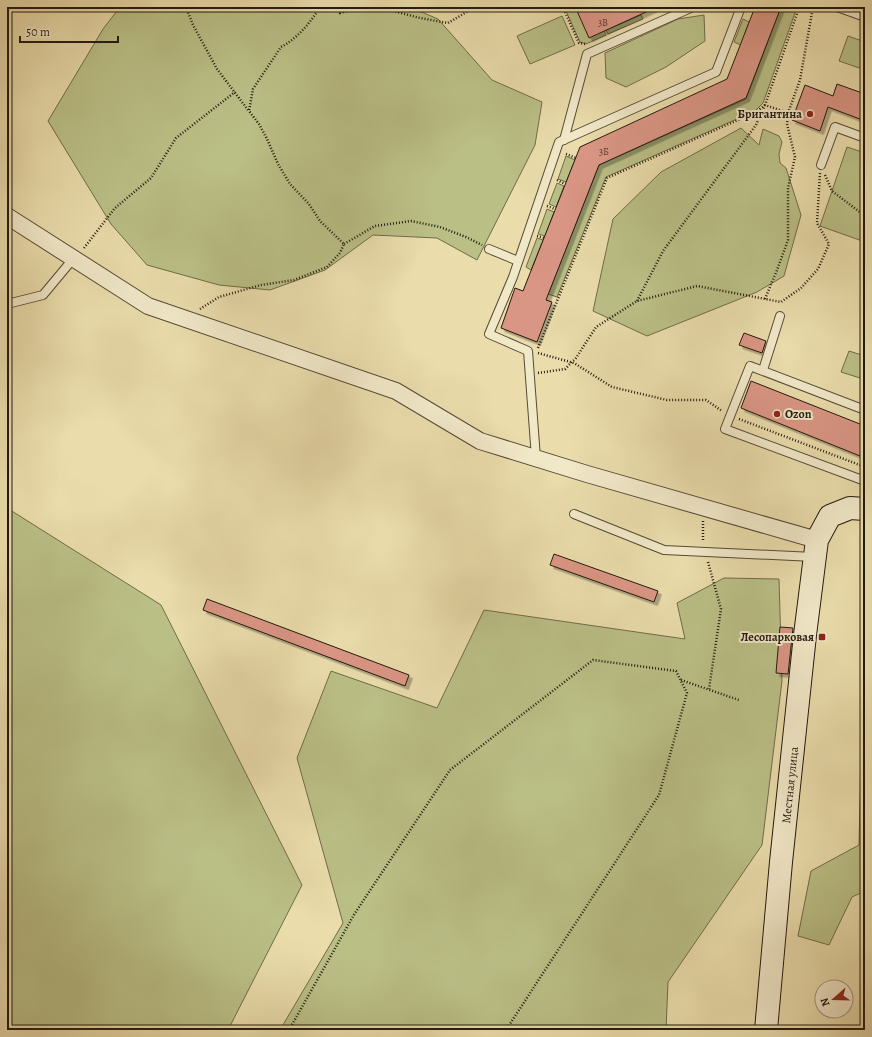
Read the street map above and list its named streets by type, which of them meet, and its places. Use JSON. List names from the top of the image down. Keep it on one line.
{"streets":{"main road":["Местная улица"]},"places":{"other":["Бригантина","Ozon"],"transit":["Лесопарковая"]},"house_numbers":["3В","3Б"],"scale_bar":"50 m","north":"left"}
